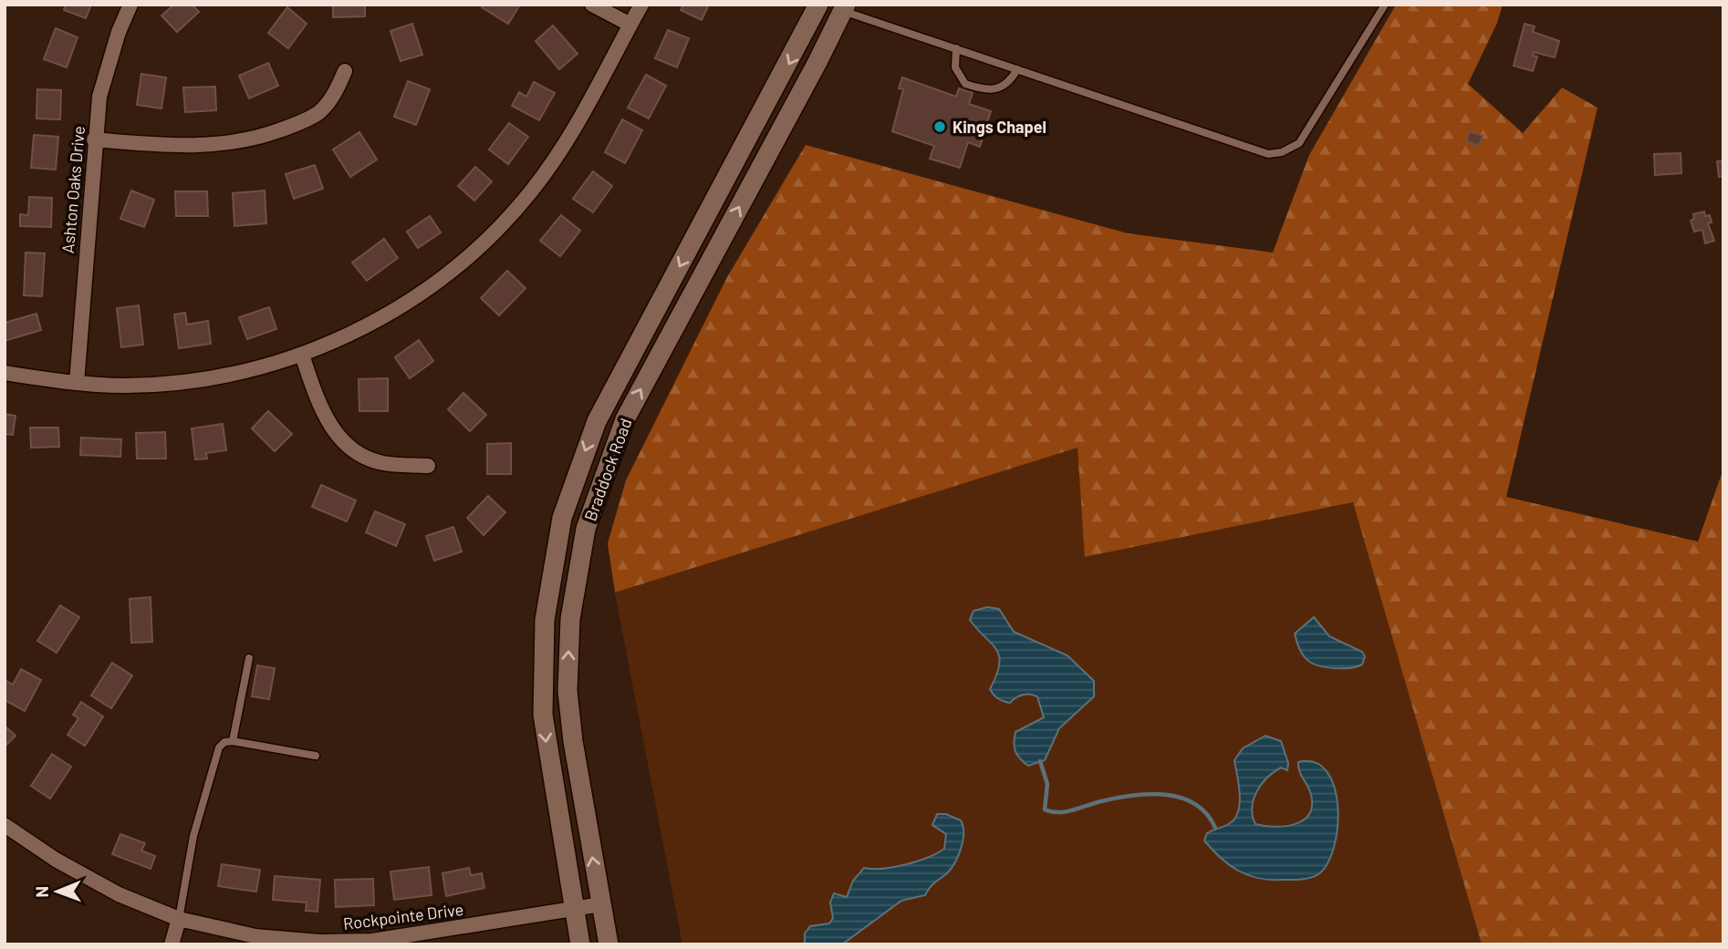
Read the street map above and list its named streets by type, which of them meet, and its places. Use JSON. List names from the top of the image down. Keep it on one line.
{"streets":{"main road":["Braddock Road"],"street":["Ashton Oaks Drive","Rockpointe Drive"]},"crossings":[["Braddock Road","Rockpointe Drive"]],"places":["Kings Chapel"],"north":"left"}
